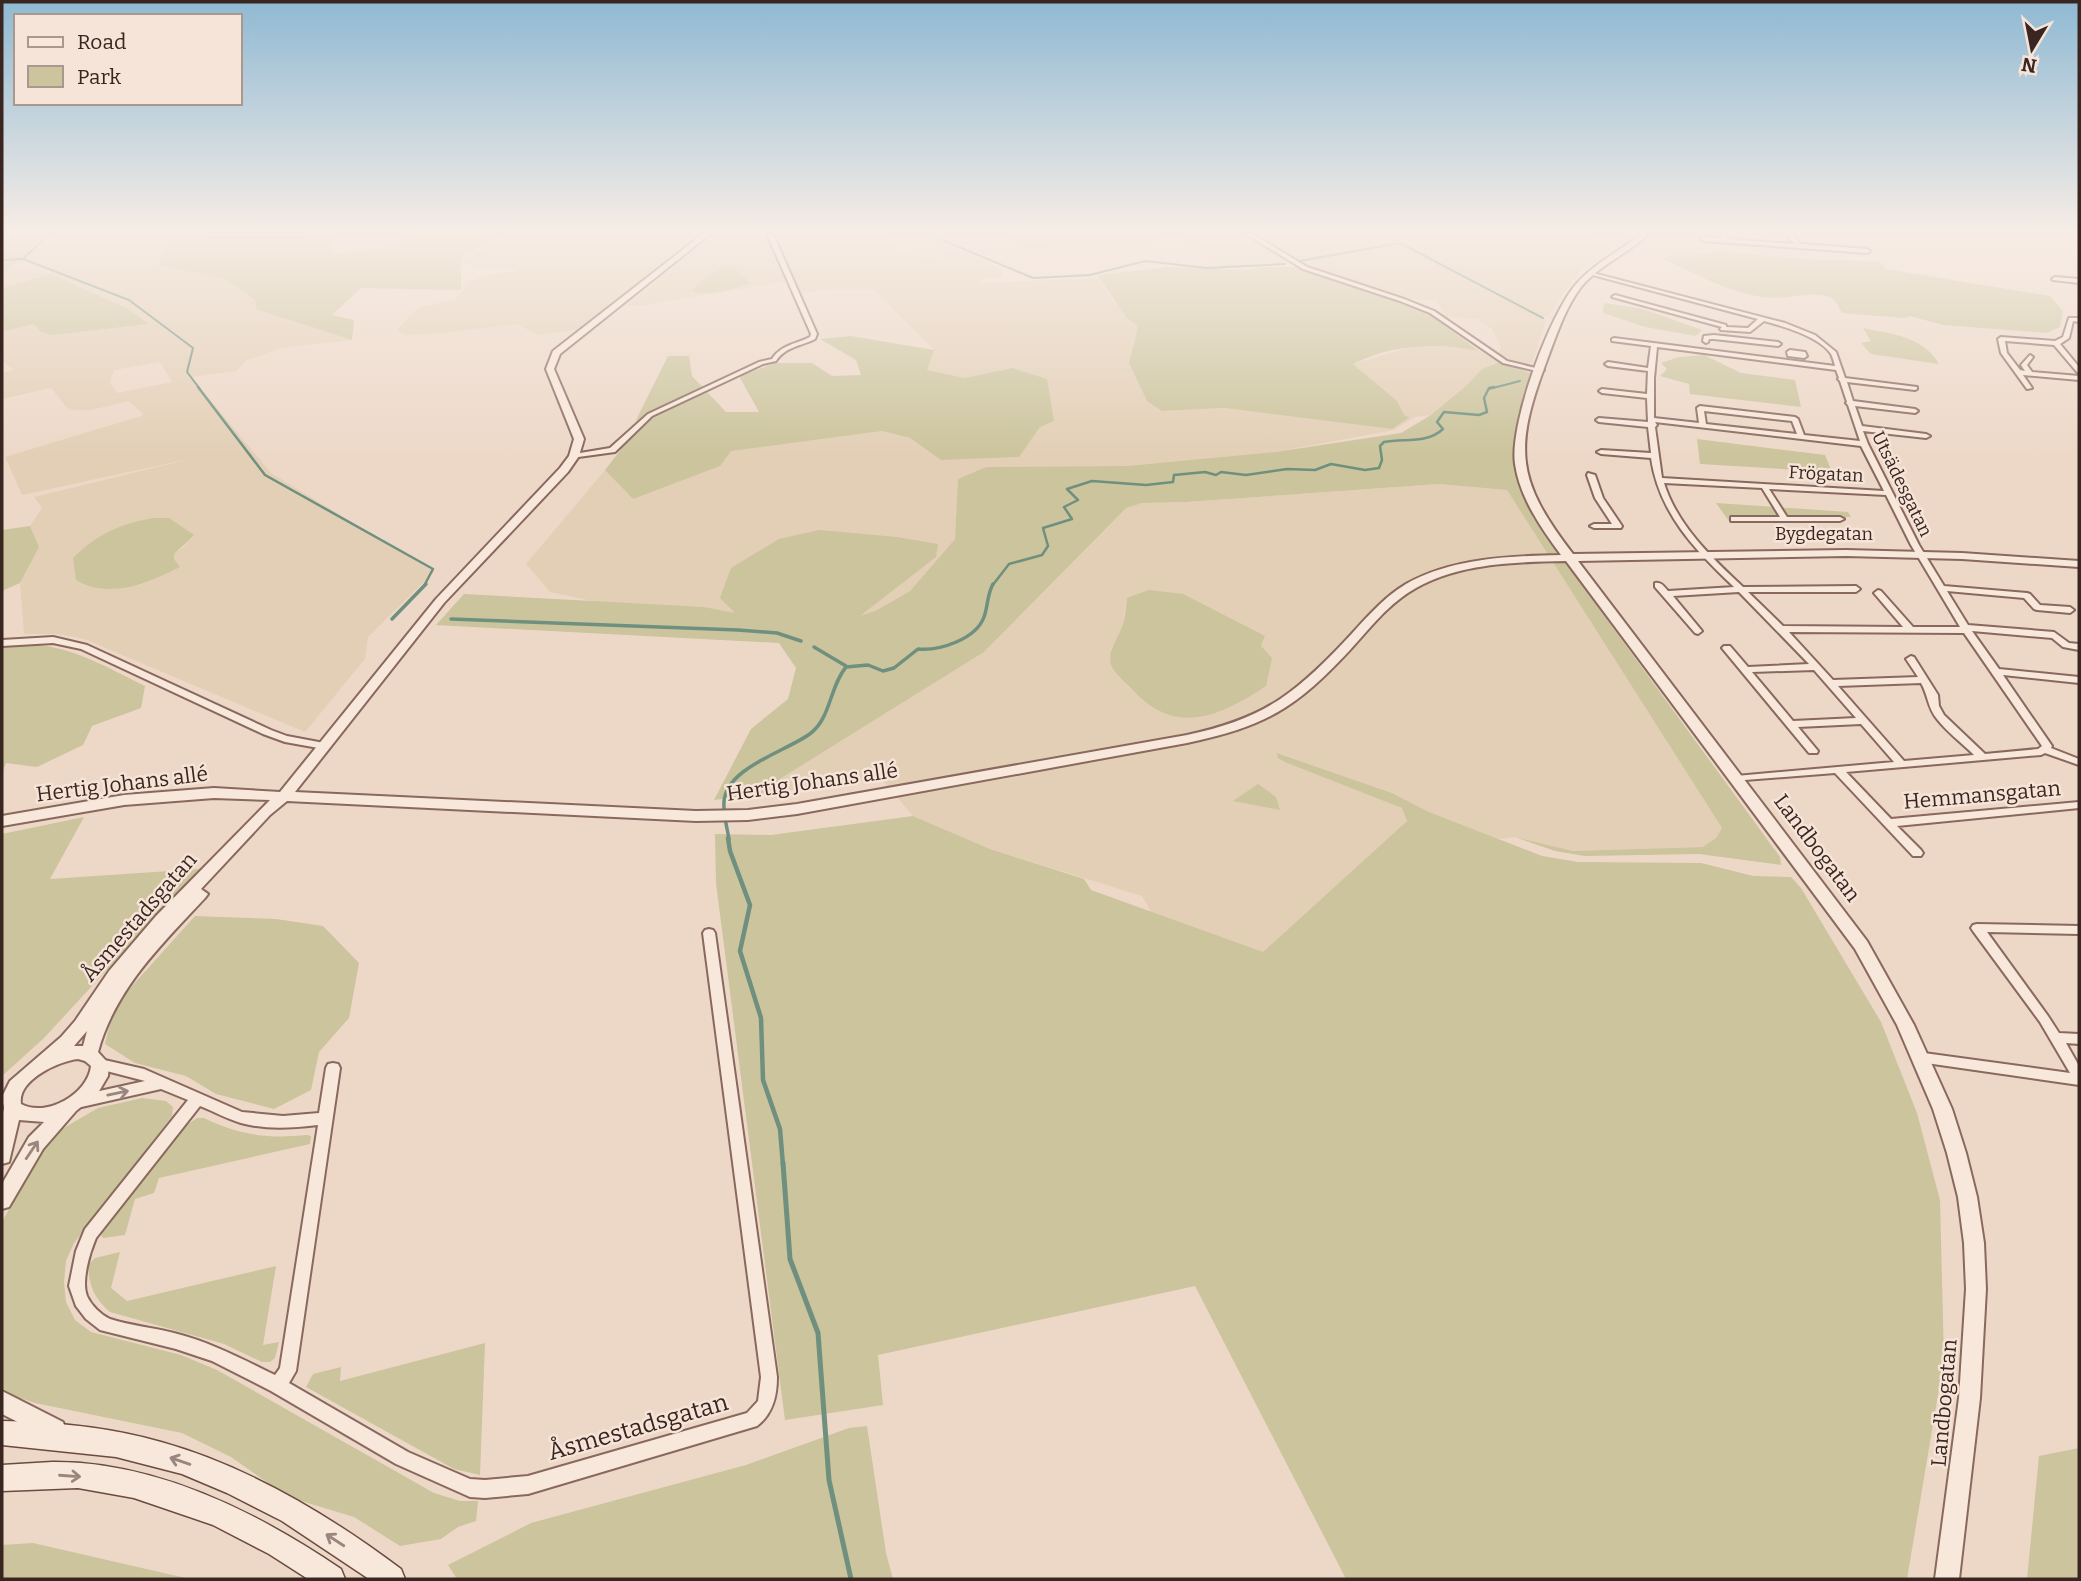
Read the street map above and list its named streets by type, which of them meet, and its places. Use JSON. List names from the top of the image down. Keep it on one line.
{"streets":{"street":["Frögatan","Utsädesgatan","Bygdegatan","Hertig Johans allé","Hemmansgatan","Landbogatan","Åsmestadsgatan"]},"crossings":[["Frögatan","Utsädesgatan"],["Utsädesgatan","Bygdegatan"],["Utsädesgatan","Hemmansgatan"],["Bygdegatan","Hertig Johans allé"],["Bygdegatan","Hemmansgatan"],["Bygdegatan","Landbogatan"],["Hertig Johans allé","Landbogatan"],["Hertig Johans allé","Åsmestadsgatan"],["Hemmansgatan","Landbogatan"]],"legend":["Road","Park"],"north":"bottom"}
